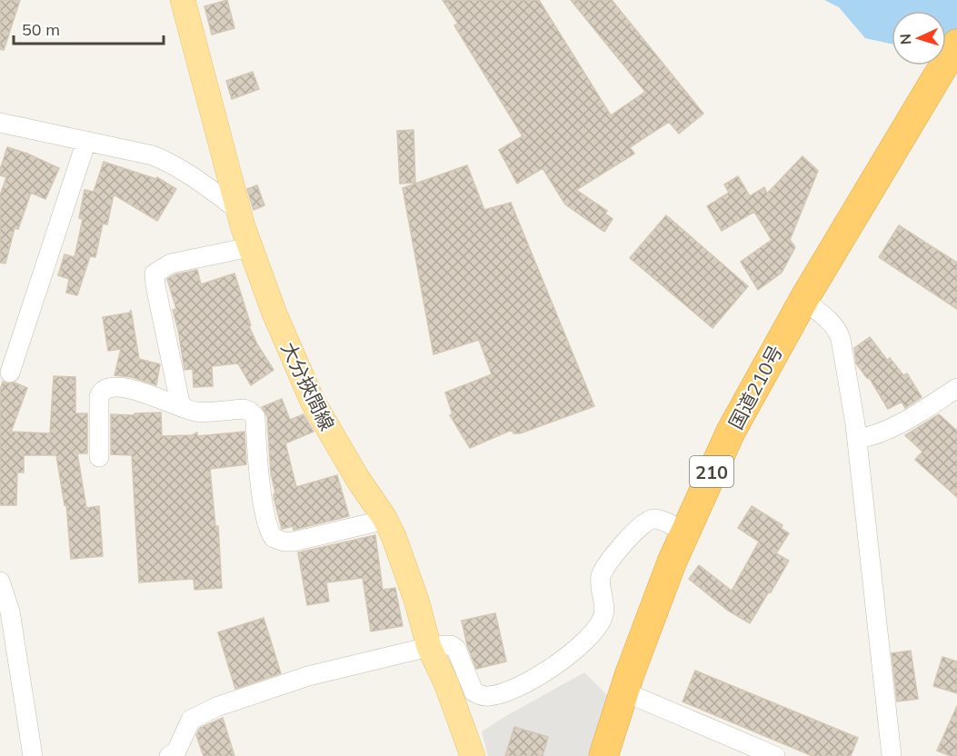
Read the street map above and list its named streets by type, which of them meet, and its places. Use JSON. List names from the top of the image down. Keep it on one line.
{"streets":{"highway":["国道210号","210"],"main road":["大分挾間線"]},"scale_bar":"50 m","north":"left"}
